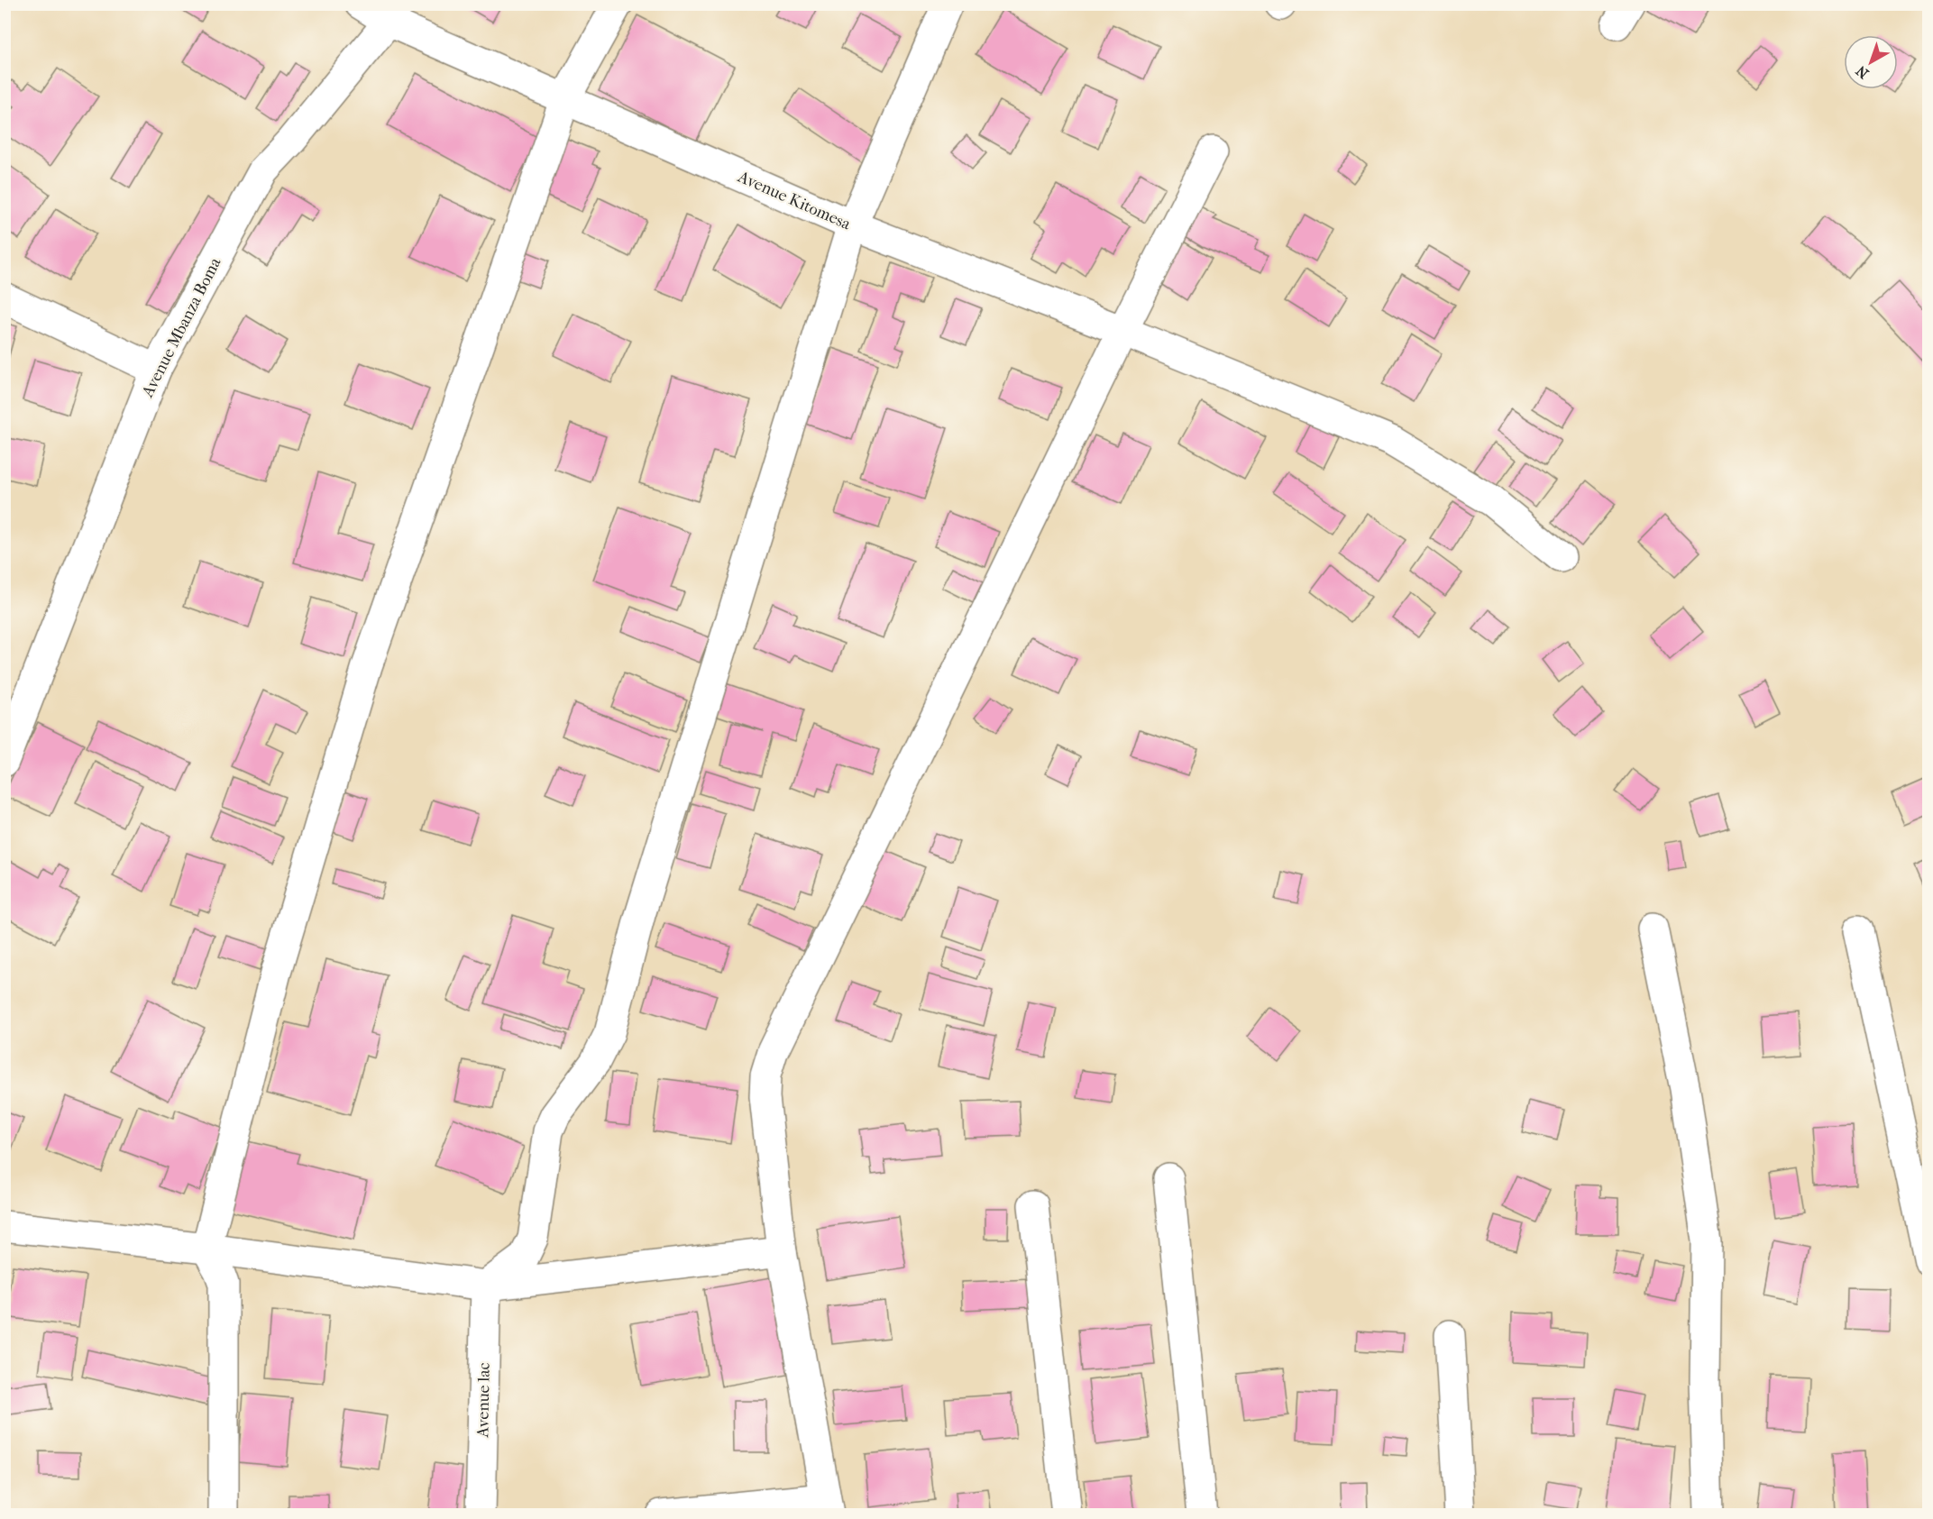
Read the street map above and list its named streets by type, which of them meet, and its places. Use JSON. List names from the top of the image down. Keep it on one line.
{"streets":{"street":["Avenue Kitomesa","Avenue Mbanza Boma","Avenue lac"]},"crossings":[["Avenue Kitomesa","Avenue Mbanza Boma"]],"north":"bottom left"}
